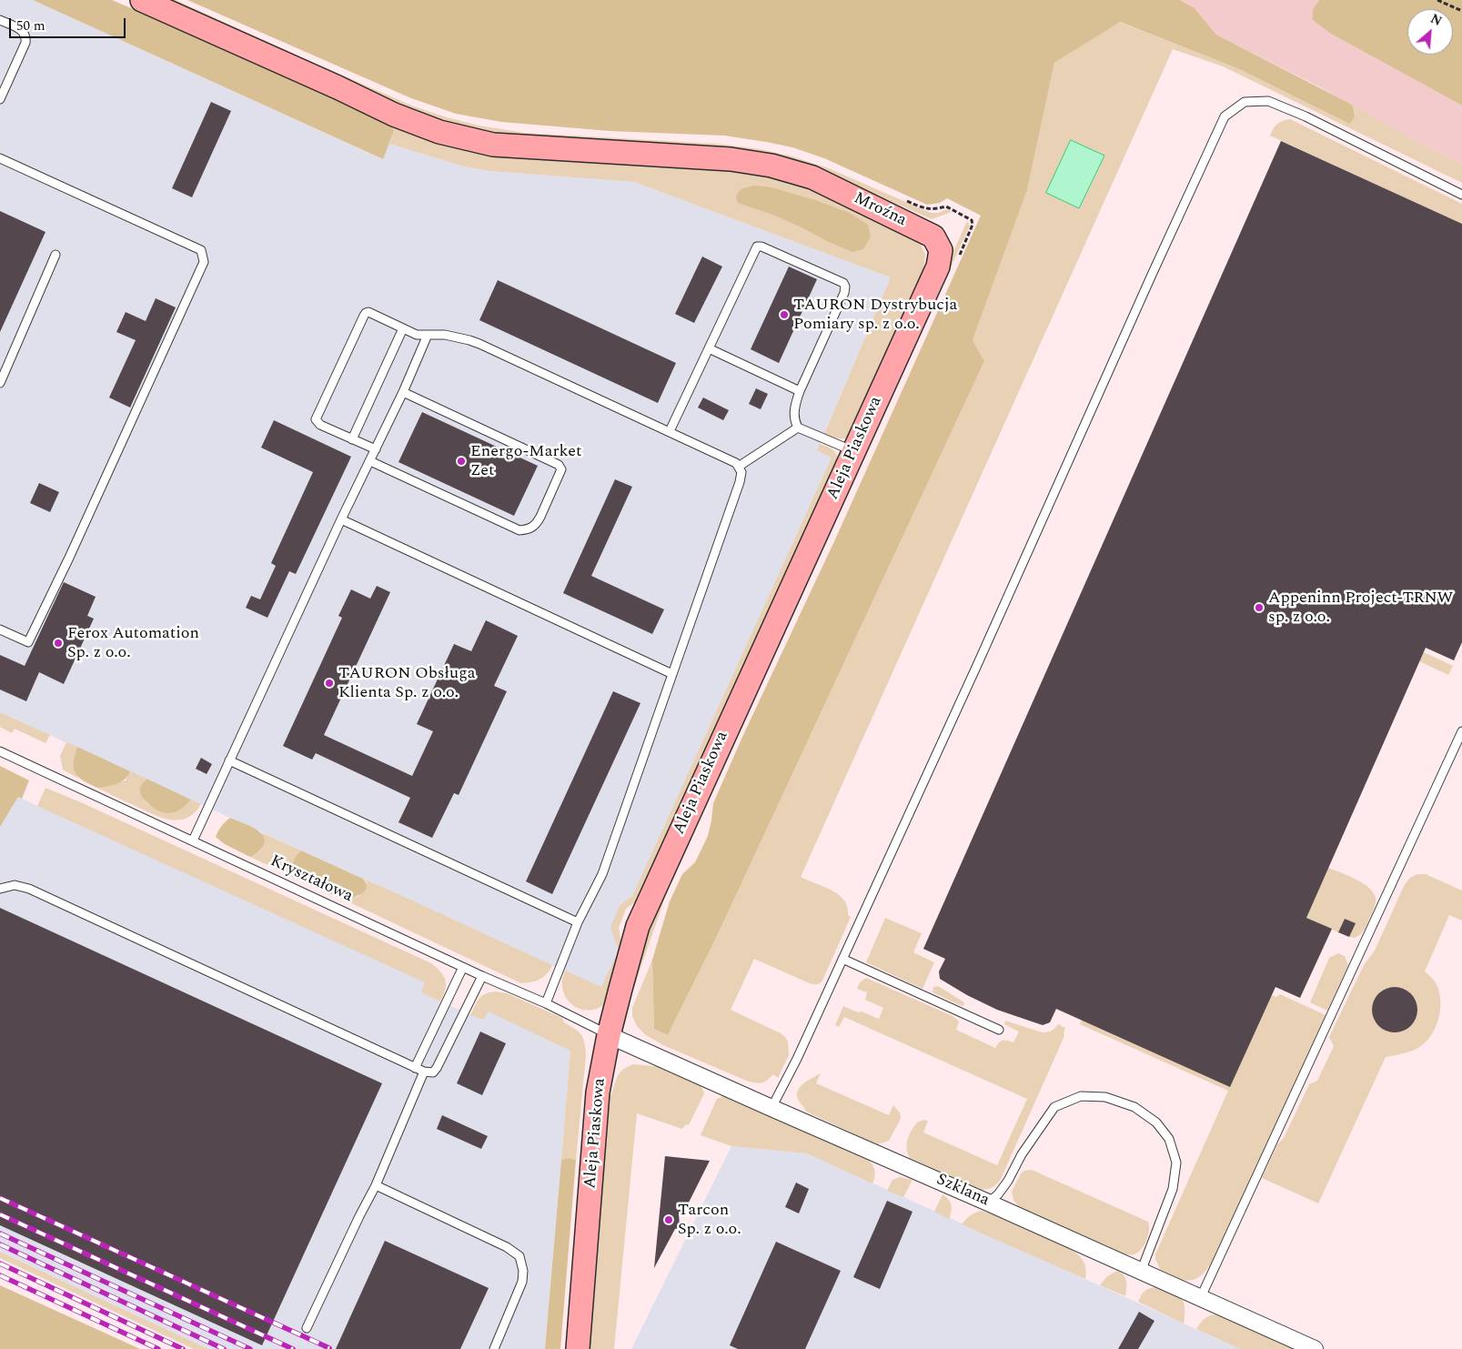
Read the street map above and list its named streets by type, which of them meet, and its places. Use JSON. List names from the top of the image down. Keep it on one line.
{"streets":{"main road":["Mroźna","Aleja Piaskowa"],"street":["Szklana"],"lane":["Kryształowa"]},"crossings":[["Mroźna","Aleja Piaskowa"],["Aleja Piaskowa","Kryształowa"],["Aleja Piaskowa","Szklana"],["Kryształowa","Szklana"]],"places":["TAURON Dystrybucja Pomiary sp. z o.o.","Energo-Market Zet","Appeninn Project-TRNW sp. z o.o.","Ferox Automation Sp. z o.o.","TAURON Obsługa Klienta Sp. z o.o.","Tarcon Sp. z o.o."],"scale_bar":"50 m","north":"top right"}
